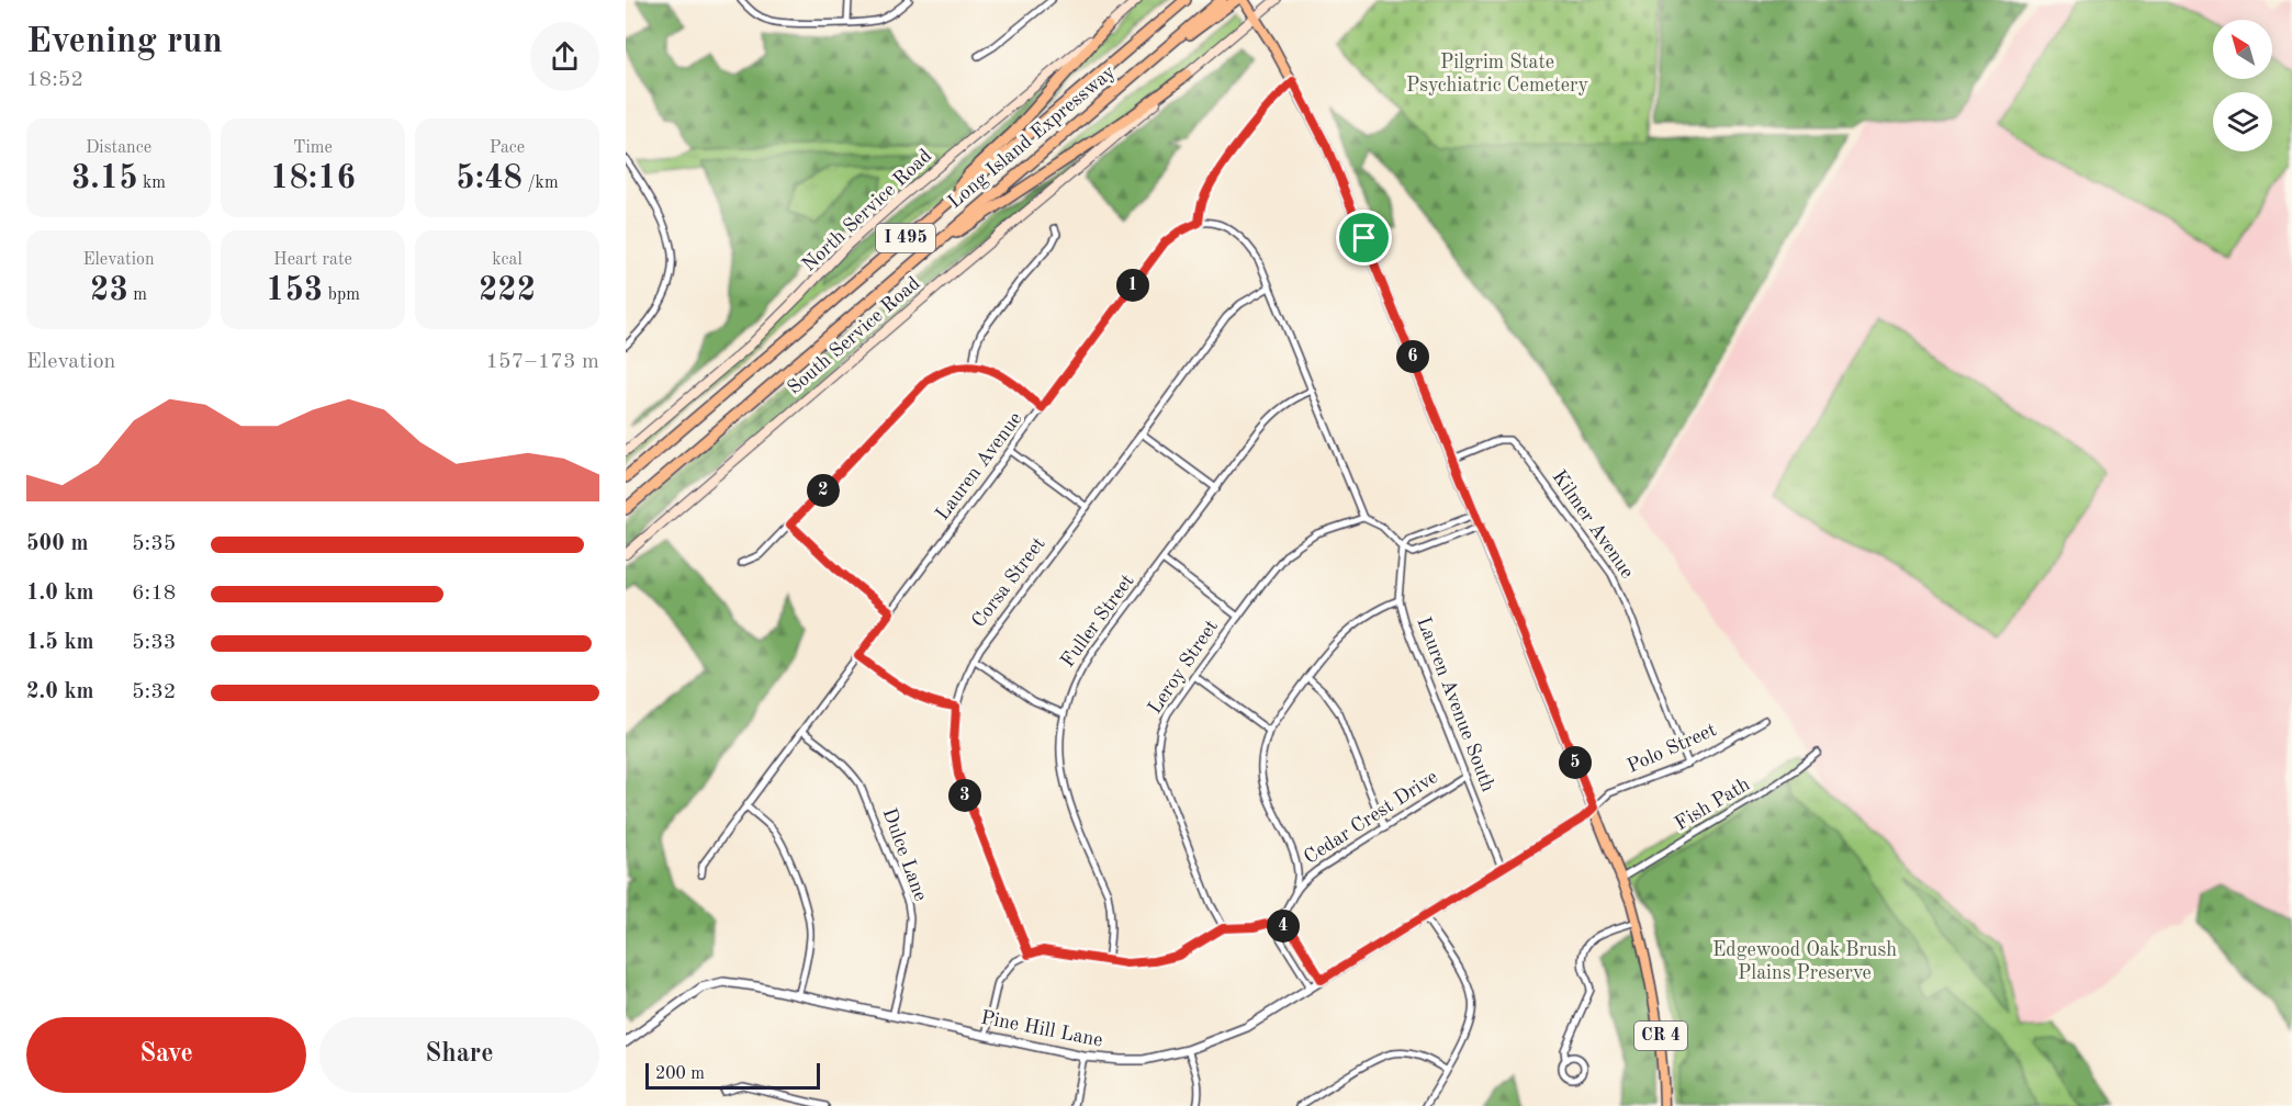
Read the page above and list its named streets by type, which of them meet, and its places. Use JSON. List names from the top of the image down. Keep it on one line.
{"streets":{"highway":["Long Island Expressway","I 495"],"main road":["North Service Road","South Service Road","CR 4"],"street":["Lauren Avenue","Kilmer Avenue","Corsa Street","Fuller Street","Leroy Street","Lauren Avenue South","Polo Street","Fish Path","Cedar Crest Drive","Dulce Lane","Pine Hill Lane"]},"crossings":[["South Service Road","CR 4"],["Lauren Avenue","Dulce Lane"],["Kilmer Avenue","Polo Street"],["Kilmer Avenue","CR 4"],["Lauren Avenue South","Cedar Crest Drive"],["Lauren Avenue South","Pine Hill Lane"],["Polo Street","Pine Hill Lane"],["Polo Street","CR 4"],["Fish Path","CR 4"],["Dulce Lane","Pine Hill Lane"],["Pine Hill Lane","CR 4"]],"parks":["Pilgrim State Psychiatric Cemetery","Edgewood Oak Brush Plains Preserve"],"scale_bar":"200 m","north":"top left","page":{"heading":["Evening run","18:52"],"stats":[["Distance","3.15 km"],["Time","18:16"],["Pace","5:48 /km"],["Elevation","23 m"],["Heart rate","153 bpm"],["kcal","222"]],"pins":["1","6","2","5","3","4"],"chart":["Elevation","157–173 m"],"list":[{"name":"500 m","note":"5:35"},{"name":"1.0 km","note":"6:18"},{"name":"1.5 km","note":"5:33"},{"name":"2.0 km","note":"5:32"}],"buttons":["Save","Share"],"scale":"200 m"}}
